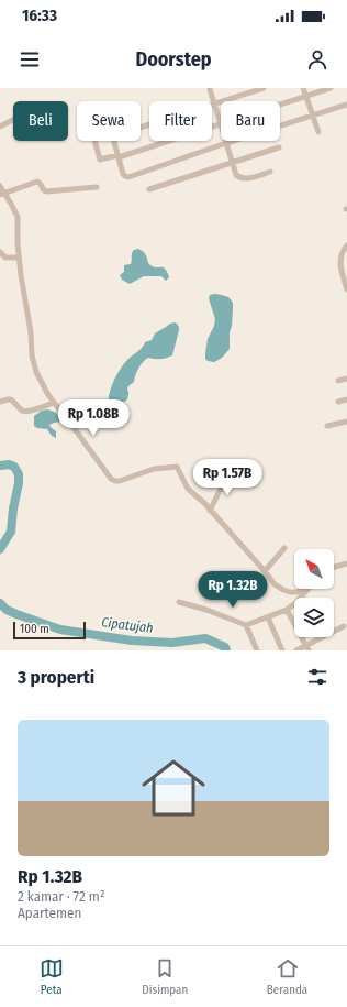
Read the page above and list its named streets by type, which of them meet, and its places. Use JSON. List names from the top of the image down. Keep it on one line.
{"water":["Cipatujah"],"scale_bar":"100 m","north":"top left","page":{"status":"16:33","header":"Doorstep","chip":["Beli","Sewa","Filter","Baru"],"price":["Rp 1.08B","Rp 1.57B","Rp 1.32B"],"scale":"100 m","heading":"3 properti","list":[{"name":"Rp 1.32B","note":"2 kamar · 72 m² · Apartemen"}],"tabs":["Peta","Disimpan","Beranda"]}}
